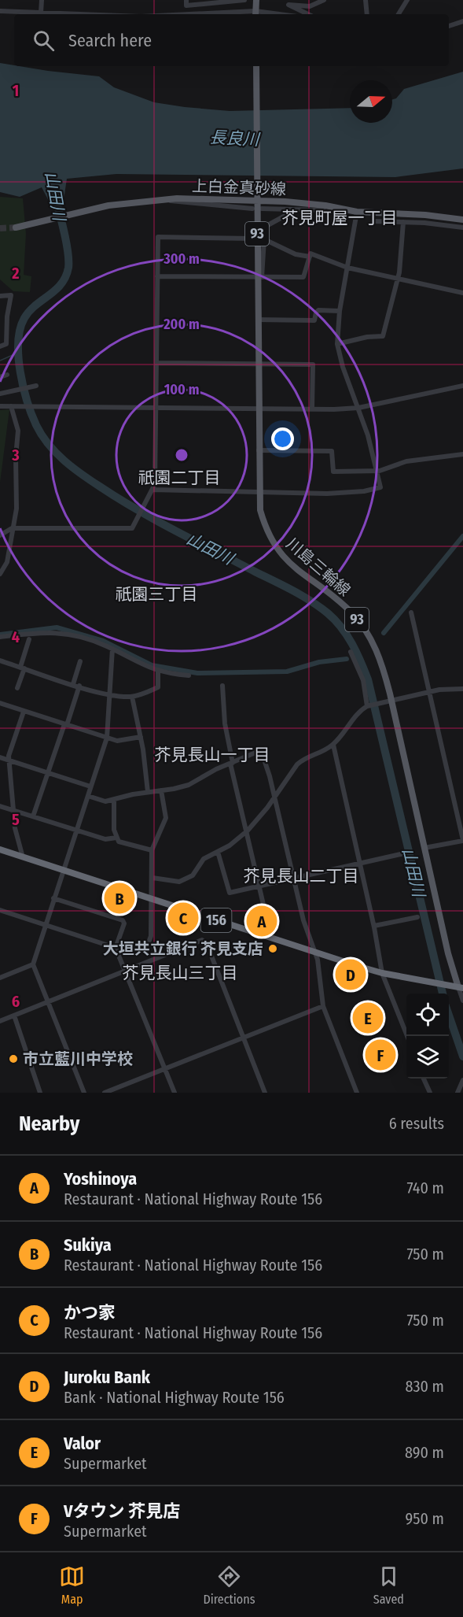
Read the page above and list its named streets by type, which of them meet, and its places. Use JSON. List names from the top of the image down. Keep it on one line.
{"streets":{"highway":["156"],"main road":["上白金真砂線","93","川島三輪線"]},"crossings":[["上白金真砂線","川島三輪線"],["川島三輪線","156"]],"districts":["芥見町屋一丁目","祇園二丁目","祇園三丁目","芥見長山一丁目","芥見長山二丁目","芥見長山三丁目"],"water":["長良川","山田川"],"places":["大垣共立銀行 芥見支店","市立藍川中学校"],"north":"right","page":{"search":"Search here","pins":["B","C","A","D","E","F"],"heading":["Nearby","6 results"],"list":[{"mark":"A","name":"Yoshinoya","note":"Restaurant · National Highway Route 156","value":"740 m"},{"mark":"B","name":"Sukiya","note":"Restaurant · National Highway Route 156","value":"750 m"},{"mark":"C","name":"かつ家","note":"Restaurant · National Highway Route 156","value":"750 m"},{"mark":"D","name":"Juroku Bank","note":"Bank · National Highway Route 156","value":"830 m"},{"mark":"E","name":"Valor","note":"Supermarket","value":"890 m"},{"mark":"F","name":"Vタウン 芥見店","note":"Supermarket","value":"950 m"}],"nav":["Map","Directions","Saved"]},"grid":{"rows":["1","2","3","4","5","6"]},"rings":["300 m","200 m","100 m"]}
